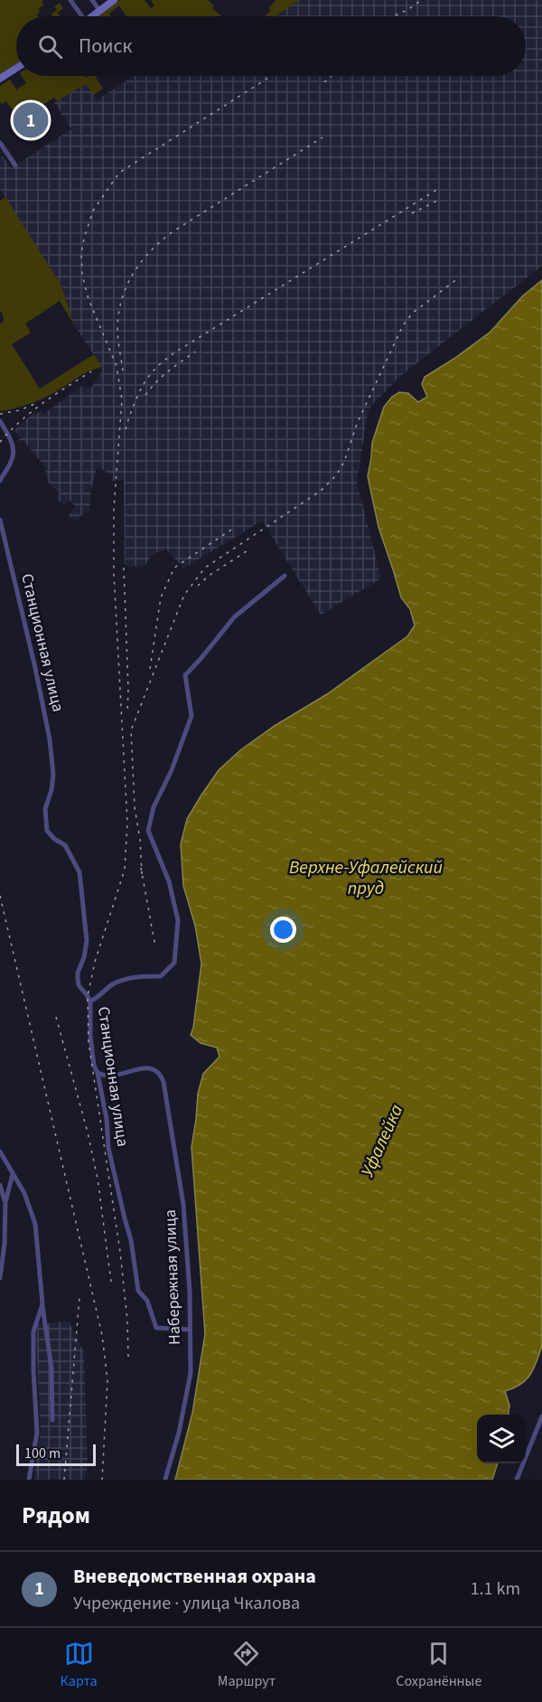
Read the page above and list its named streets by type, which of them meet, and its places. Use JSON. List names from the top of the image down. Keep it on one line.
{"streets":{"street":["Станционная улица","Набережная улица"]},"crossings":[["Станционная улица","Набережная улица"]],"water":["Верхне-Уфалейский пруд","Уфалейка"],"scale_bar":"100 m","page":{"search":"Поиск","pins":"1","scale":"100 m","heading":"Рядом","list":[{"mark":"1","name":"Вневедомственная охрана","note":"Учреждение · улица Чкалова","value":"1.1 km"}],"nav":["Карта","Маршрут","Сохранённые"]}}
